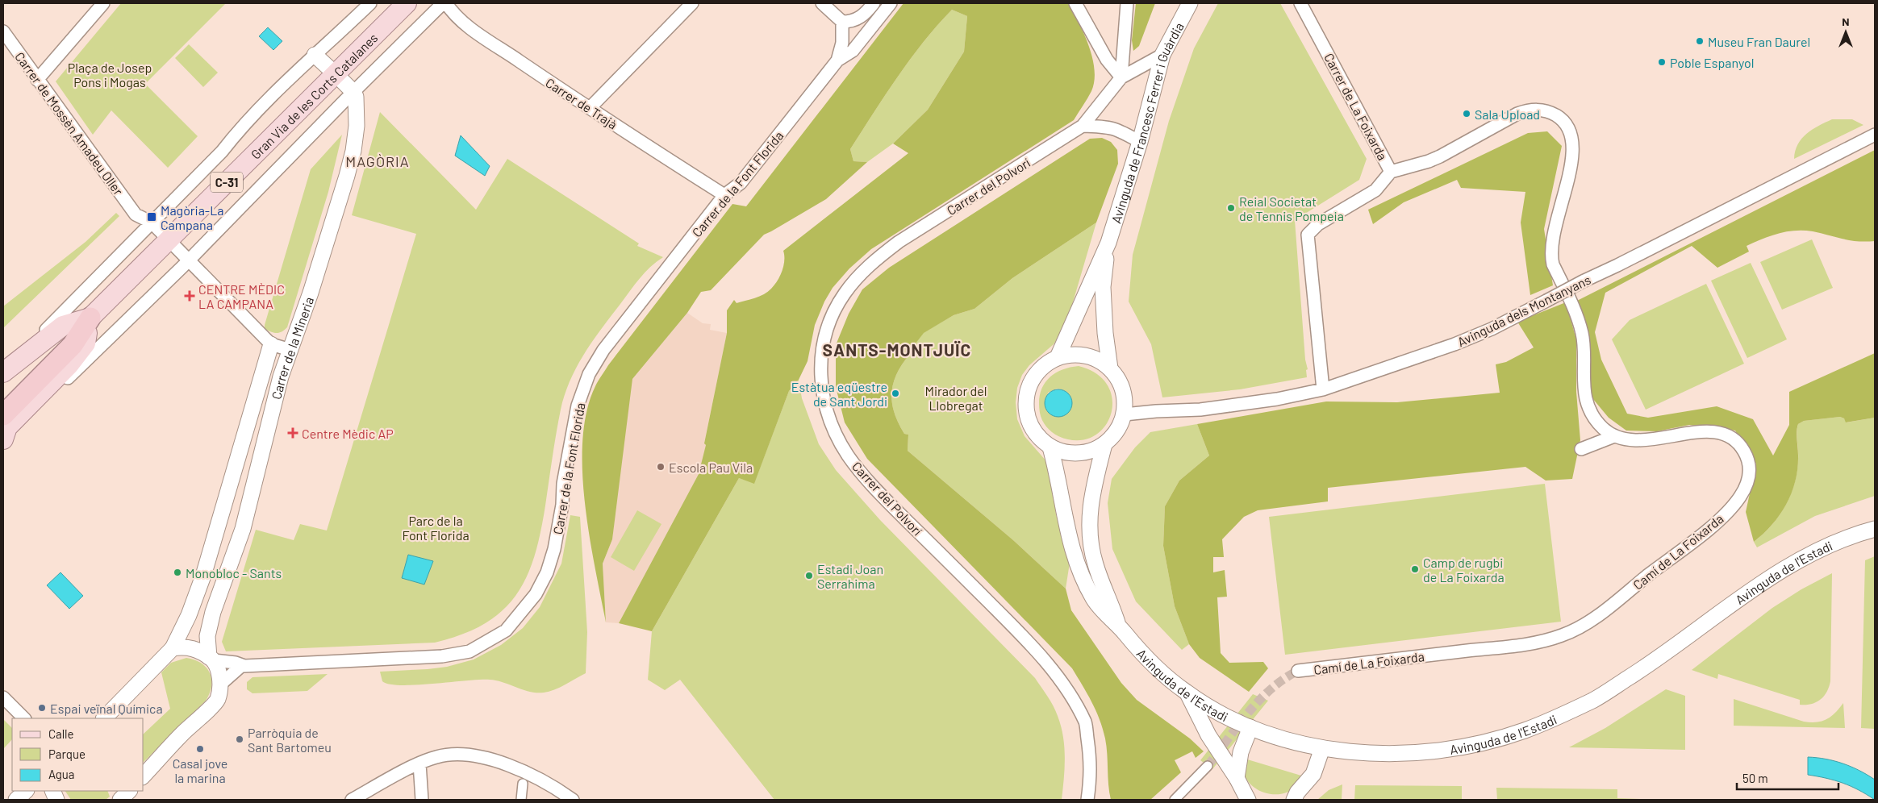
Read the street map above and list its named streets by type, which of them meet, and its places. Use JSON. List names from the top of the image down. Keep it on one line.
{"streets":{"highway":["Gran Via de les Corts Catalanes","C-31"],"street":["Carrer de Trajà","Carrer de La Foixarda","Avinguda de Francesc Ferrer i Guàrdia","Carrer de Mossèn Amadeu Oller","Carrer de la Font Florida","Carrer del Polvorí","Avinguda dels Montanyans","Carrer de la Mineria","Camí de La Foixarda","Avinguda de l'Estadi"]},"crossings":[["Carrer de Trajà","Carrer de la Font Florida"],["Carrer de La Foixarda","Avinguda dels Montanyans"],["Avinguda de Francesc Ferrer i Guàrdia","Carrer del Polvorí"],["Avinguda de Francesc Ferrer i Guàrdia","Avinguda dels Montanyans"],["Avinguda de Francesc Ferrer i Guàrdia","Avinguda de l'Estadi"],["Carrer de la Font Florida","Carrer de la Mineria"],["Avinguda dels Montanyans","Avinguda de l'Estadi"]],"districts":["MAGÒRIA","SANTS-MONTJUÏC"],"parks":["Plaça de Josep Pons i Mogas","Mirador del Llobregat","Parc de la Font Florida"],"places":{"other":["Museu Fran Daurel","Poble Espanyol","Sala Upload","Reial Societat de Tennis Pompeia","Estàtua eqüestre de Sant Jordi","Escola Pau Vila","Camp de rugbi de La Foixarda","Monobloc - Sants","Estadi Joan Serrahima","Espai veïnal Química","Parròquia de Sant Bartomeu","Casal jove la marina"],"transit":["Magòria-La Campana"],"health":["CENTRE MÈDIC LA CAMPANA","Centre Mèdic AP"]},"legend":["Calle","Parque","Agua"],"scale_bar":"50 m","north":"top"}
